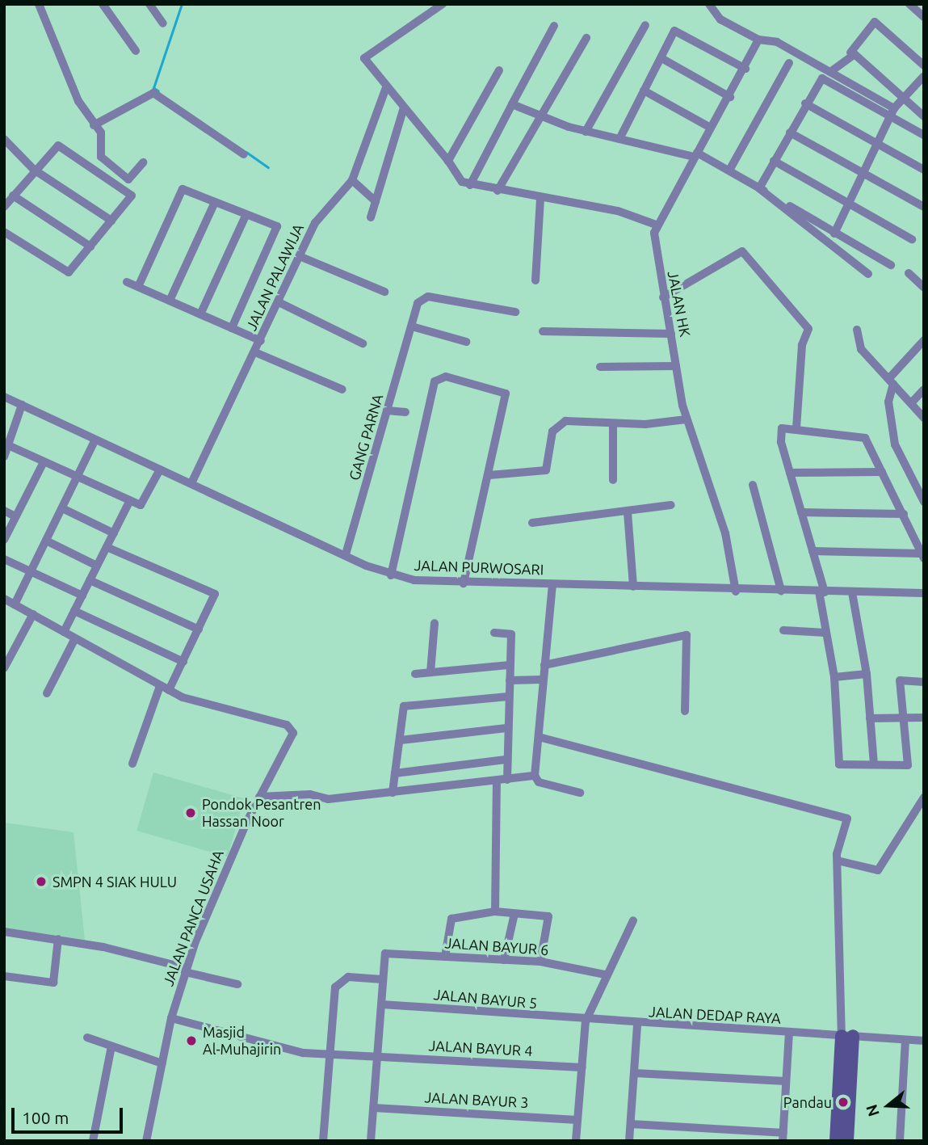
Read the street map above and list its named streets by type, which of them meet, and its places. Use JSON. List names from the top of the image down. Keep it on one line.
{"streets":{"street":["JALAN PALAWIJA","JALAN HK","GANG PARNA","JALAN PURWOSARI","JALAN PANCA USAHA","JALAN BAYUR 6","JALAN BAYUR 5","JALAN DEDAP RAYA","JALAN BAYUR 4","JALAN BAYUR 3"]},"crossings":[["JALAN PALAWIJA","JALAN PURWOSARI"],["JALAN HK","JALAN PURWOSARI"],["GANG PARNA","JALAN PURWOSARI"],["JALAN PANCA USAHA","JALAN BAYUR 4"],["JALAN BAYUR 5","JALAN DEDAP RAYA"]],"places":["Pondok Pesantren Hassan Noor","SMPN 4 SIAK HULU","Masjid Al-Muhajirin","Pandau"],"scale_bar":"100 m","north":"left"}
